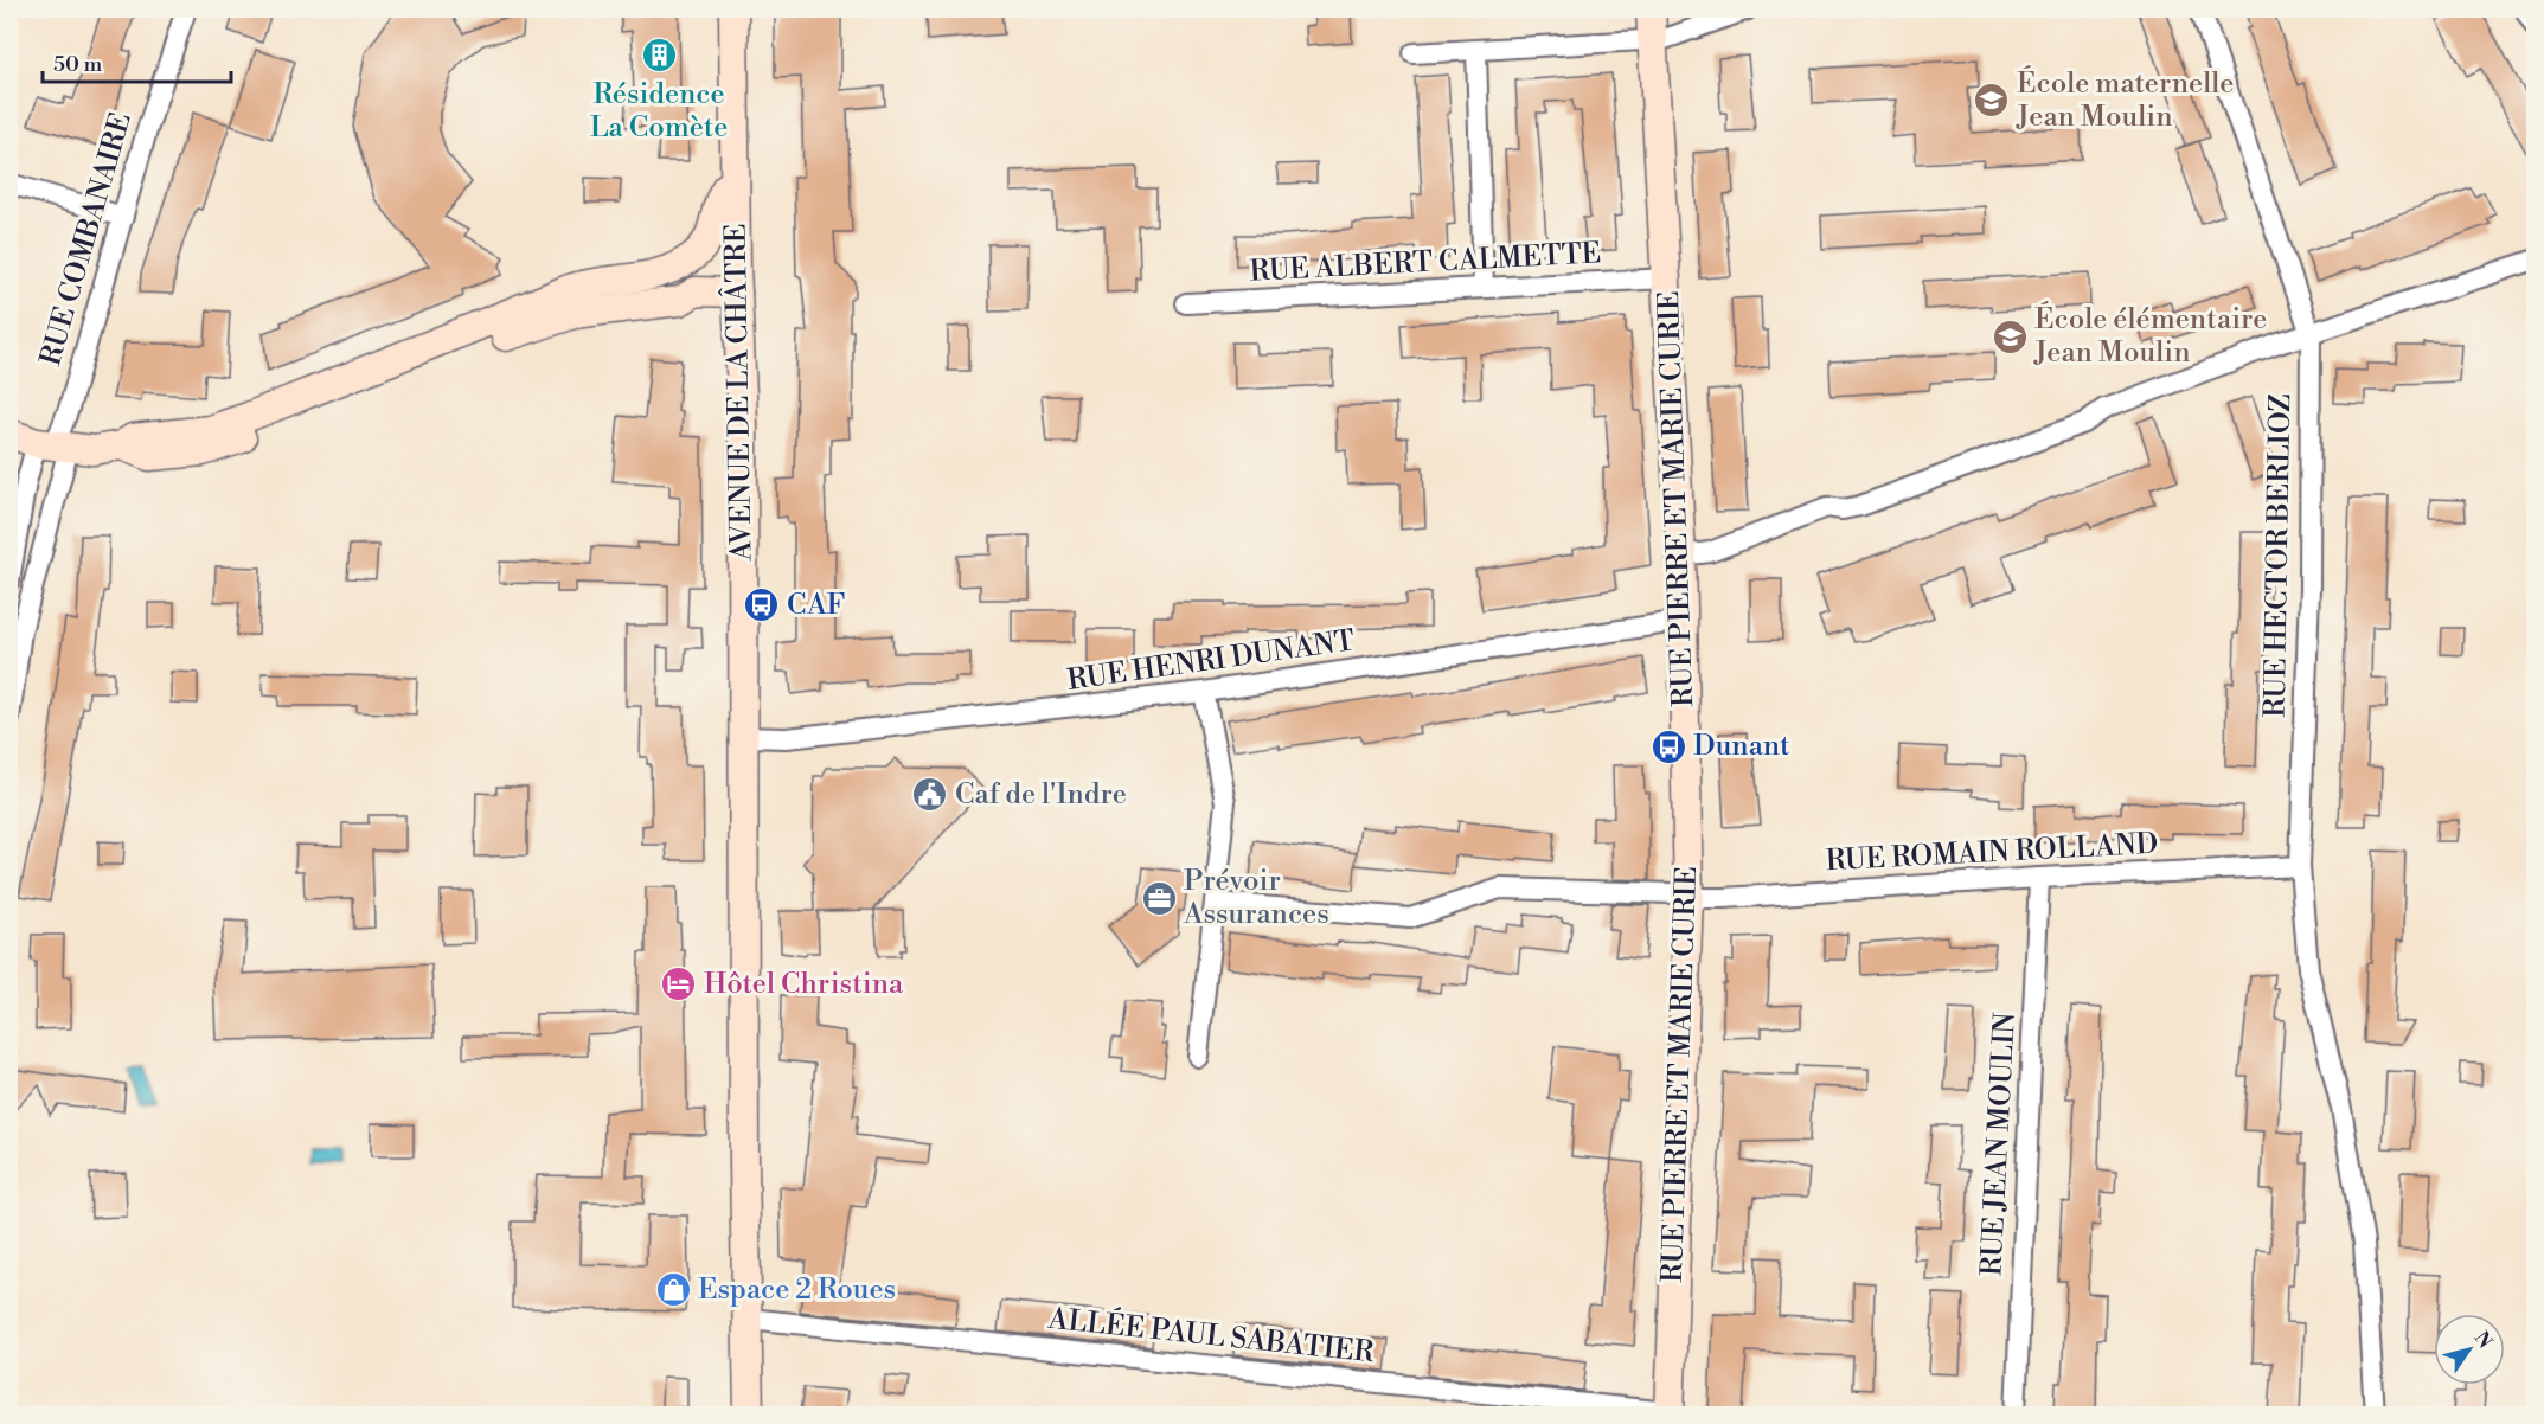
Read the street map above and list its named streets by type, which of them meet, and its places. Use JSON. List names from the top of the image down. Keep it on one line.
{"streets":{"street":["RUE COMBANAIRE","RUE ALBERT CALMETTE","AVENUE DE LA CHÂTRE","RUE PIERRE ET MARIE CURIE","RUE HECTOR BERLIOZ","RUE HENRI DUNANT","RUE ROMAIN ROLLAND","RUE JEAN MOULIN","ALLÉE PAUL SABATIER"]},"crossings":[["RUE ALBERT CALMETTE","RUE PIERRE ET MARIE CURIE"],["AVENUE DE LA CHÂTRE","RUE HENRI DUNANT"],["AVENUE DE LA CHÂTRE","ALLÉE PAUL SABATIER"],["RUE PIERRE ET MARIE CURIE","RUE HENRI DUNANT"],["RUE PIERRE ET MARIE CURIE","RUE ROMAIN ROLLAND"],["RUE PIERRE ET MARIE CURIE","ALLÉE PAUL SABATIER"],["RUE HECTOR BERLIOZ","RUE ROMAIN ROLLAND"],["RUE ROMAIN ROLLAND","RUE JEAN MOULIN"]],"places":{"building":["Résidence La Comète"],"school or university":["École maternelle Jean Moulin","École élémentaire Jean Moulin"],"bus stop":["CAF","Dunant"],"public building":["Caf de l'Indre"],"office":["Prévoir Assurances"],"hotel":["Hôtel Christina"],"shop":["Espace 2 Roues"]},"scale_bar":"50 m","north":"top right"}
